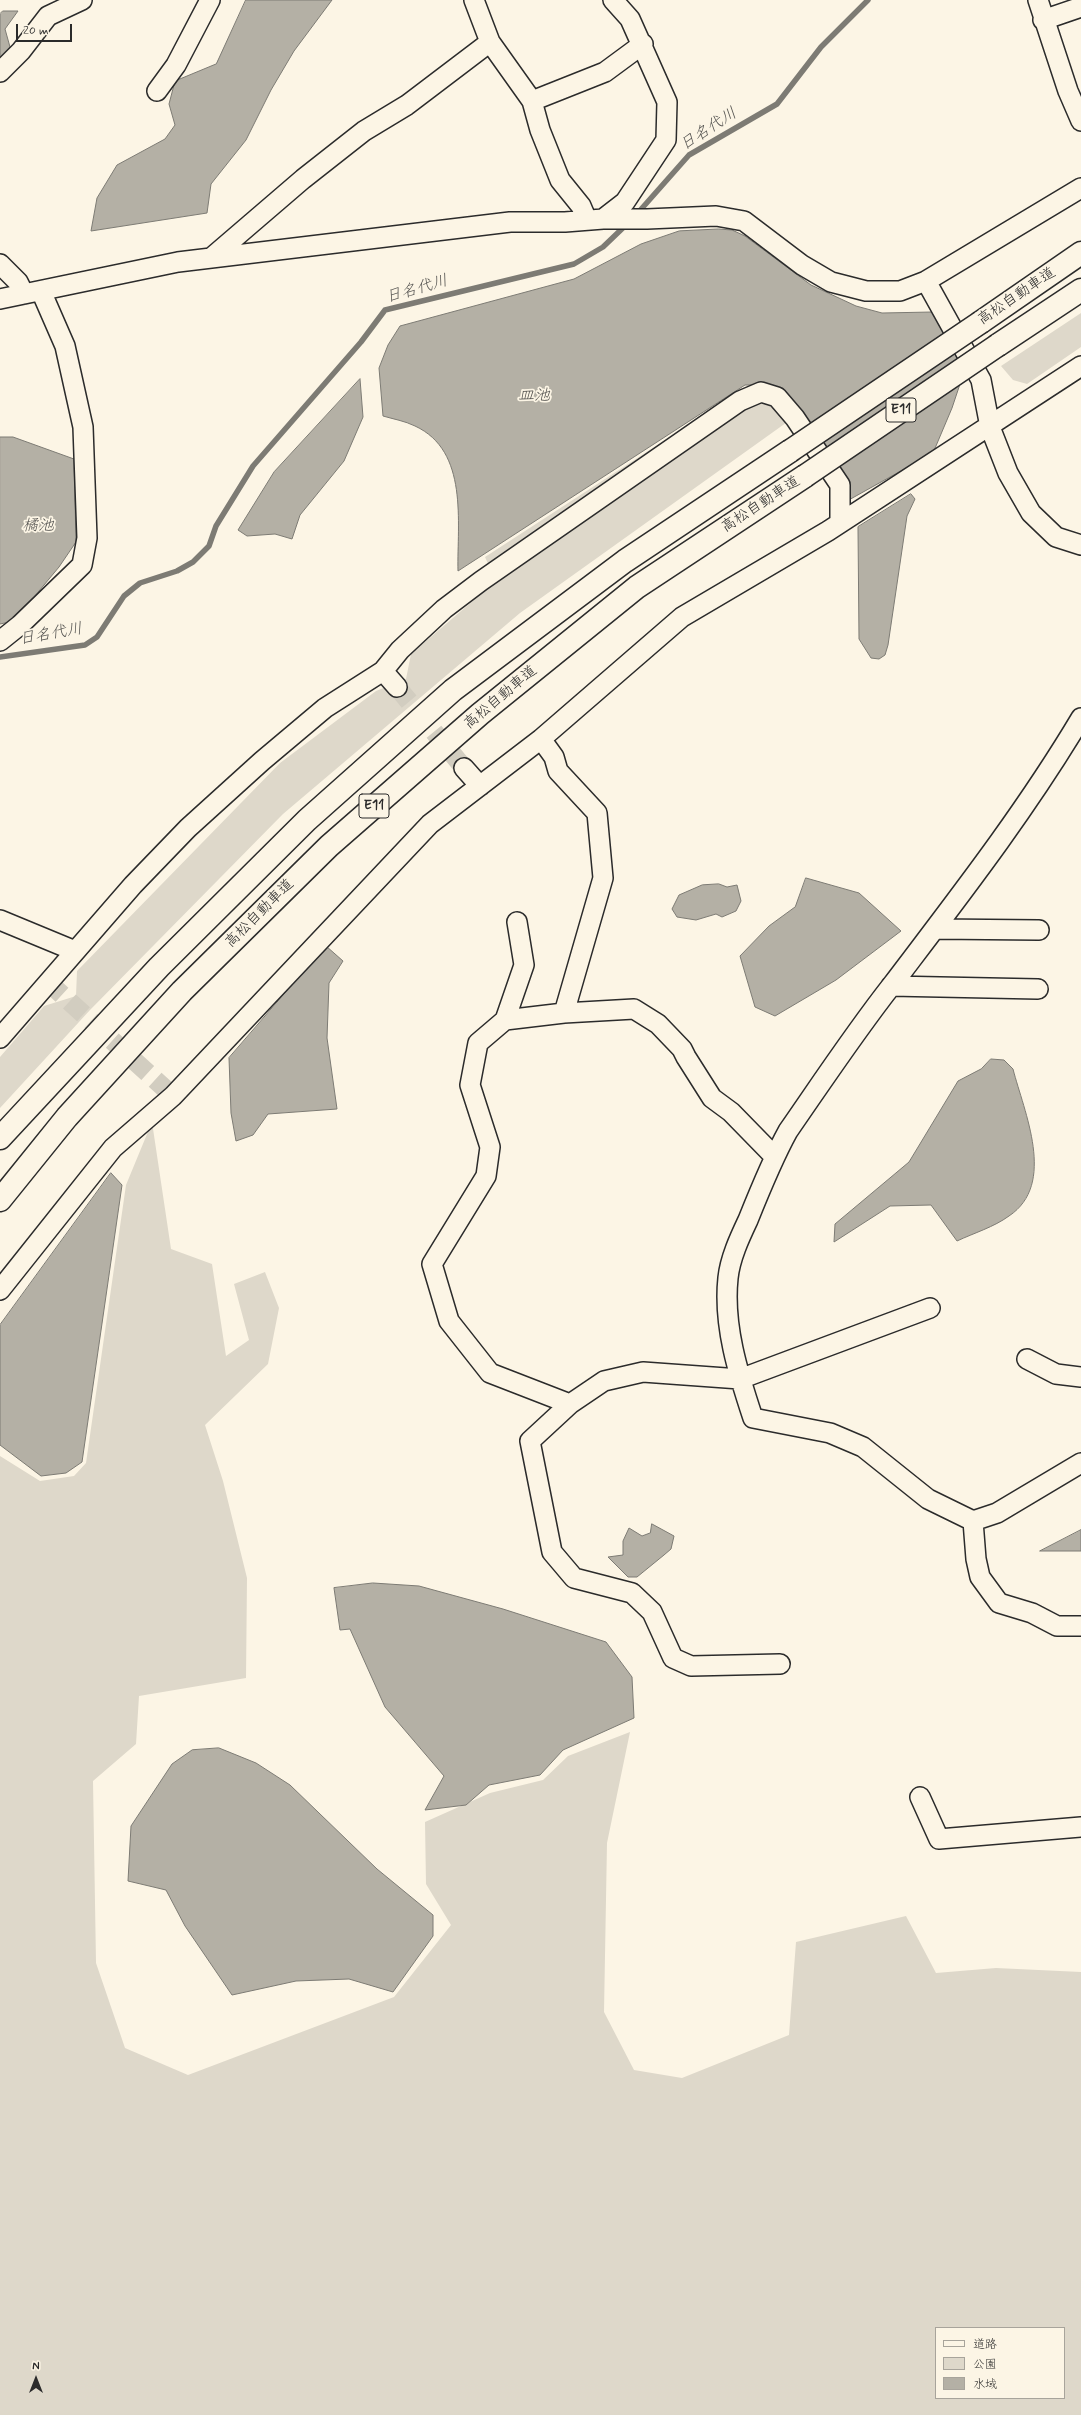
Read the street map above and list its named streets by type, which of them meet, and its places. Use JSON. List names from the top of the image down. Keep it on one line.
{"streets":{"highway":["高松自動車道","E11"]},"water":["日名代川","皿池","橘池"],"legend":["道路","公園","水域"],"scale_bar":"20 m","north":"top"}
